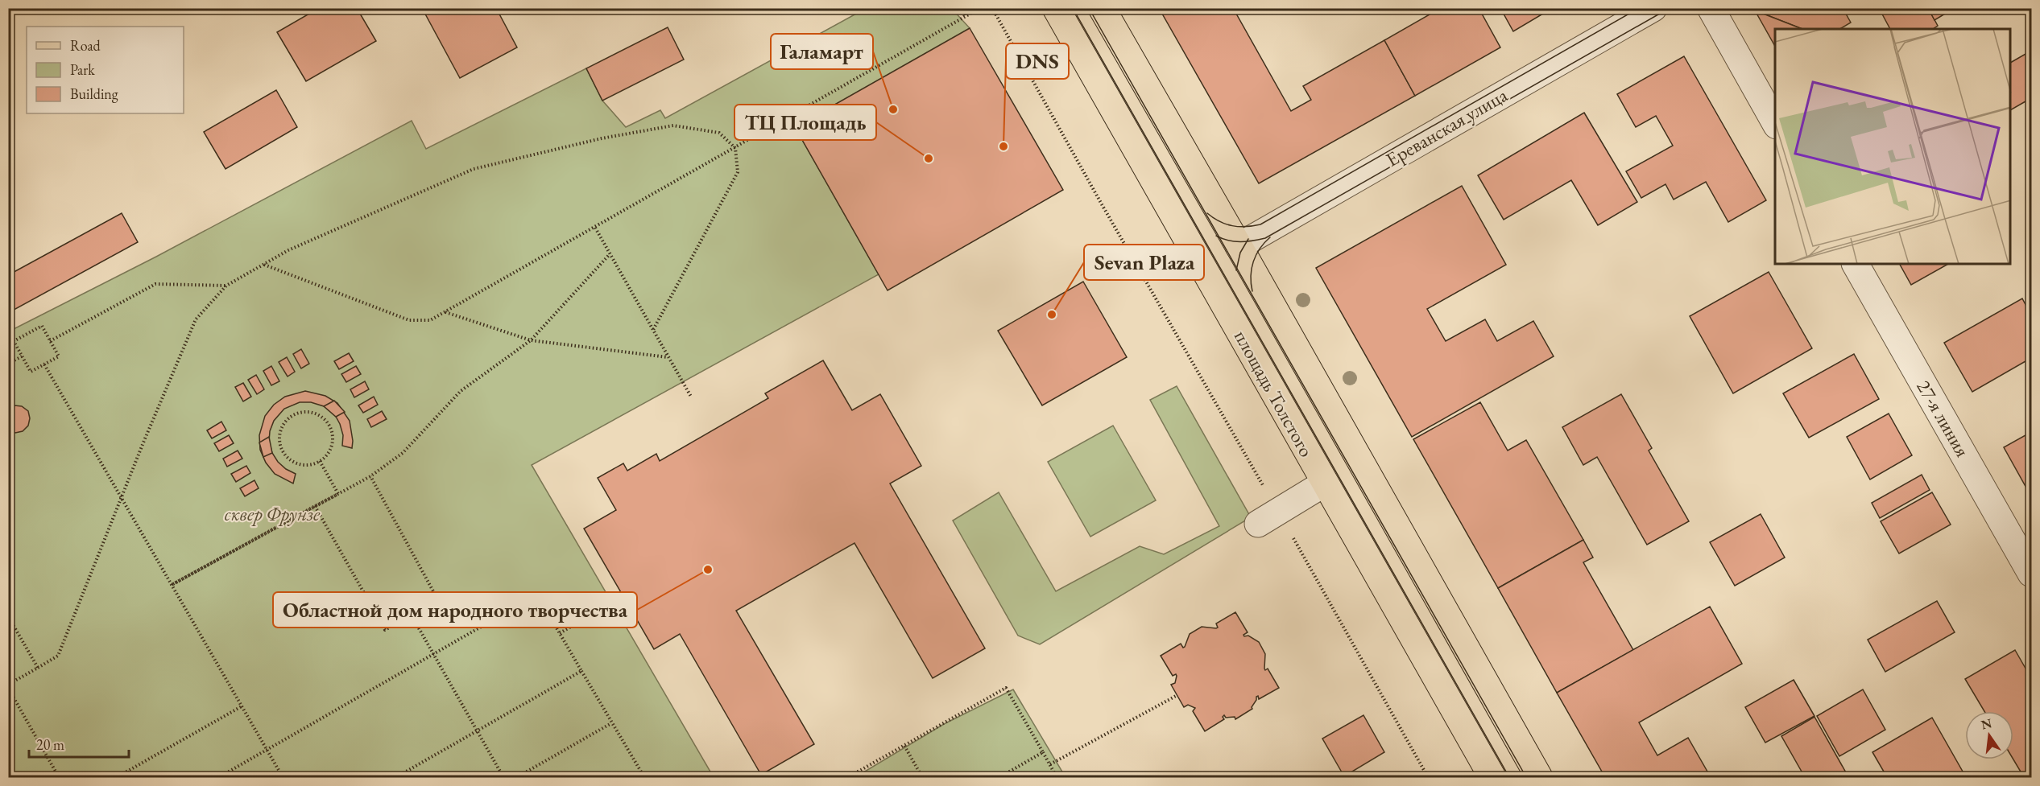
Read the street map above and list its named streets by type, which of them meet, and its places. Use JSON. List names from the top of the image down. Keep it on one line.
{"streets":{"main road":["площадь Толстого"],"street":["Ереванская улица","27-я линия"]},"parks":["сквер Фрунзе"],"places":["Галамарт","DNS","ТЦ Площадь","Sevan Plaza","Областной дом народного творчества"],"legend":["Road","Park","Building"],"scale_bar":"20 m","north":"top"}
